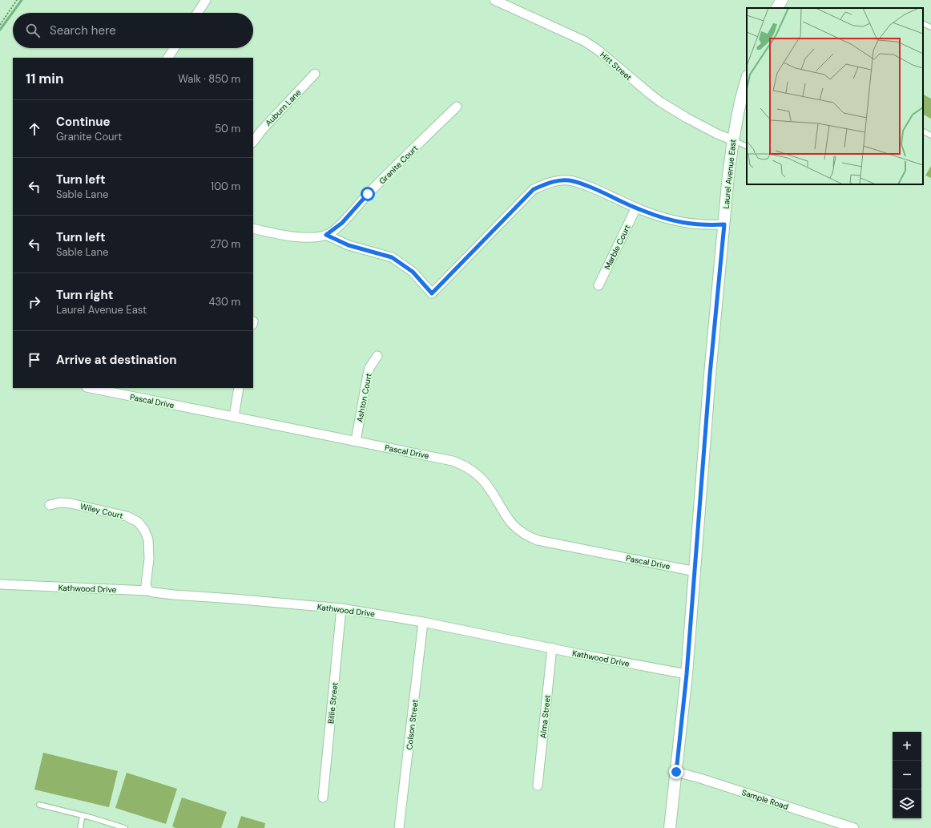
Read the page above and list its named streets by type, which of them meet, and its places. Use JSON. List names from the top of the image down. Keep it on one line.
{"streets":{"street":["Hitt Street","Auburn Lane","Granite Court","Laurel Avenue East","Marble Court","Ashton Court","Pascal Drive","Wiley Court","Kathwood Drive","Billie Street","Alma Street","Colson Street","Sample Road"]},"crossings":[["Hitt Street","Laurel Avenue East"],["Laurel Avenue East","Pascal Drive"],["Laurel Avenue East","Kathwood Drive"],["Laurel Avenue East","Sample Road"],["Ashton Court","Pascal Drive"],["Wiley Court","Kathwood Drive"],["Kathwood Drive","Billie Street"],["Kathwood Drive","Alma Street"],["Kathwood Drive","Colson Street"]],"page":{"search":"Search here","heading":["11 min","Walk · 850 m"],"list":[["Continue","Granite Court","50 m"],["Turn left","Sable Lane","100 m"],["Turn left","Sable Lane","270 m"],["Turn right","Laurel Avenue East","430 m"],"Arrive at destination"],"map_buttons":["+","−"]}}
